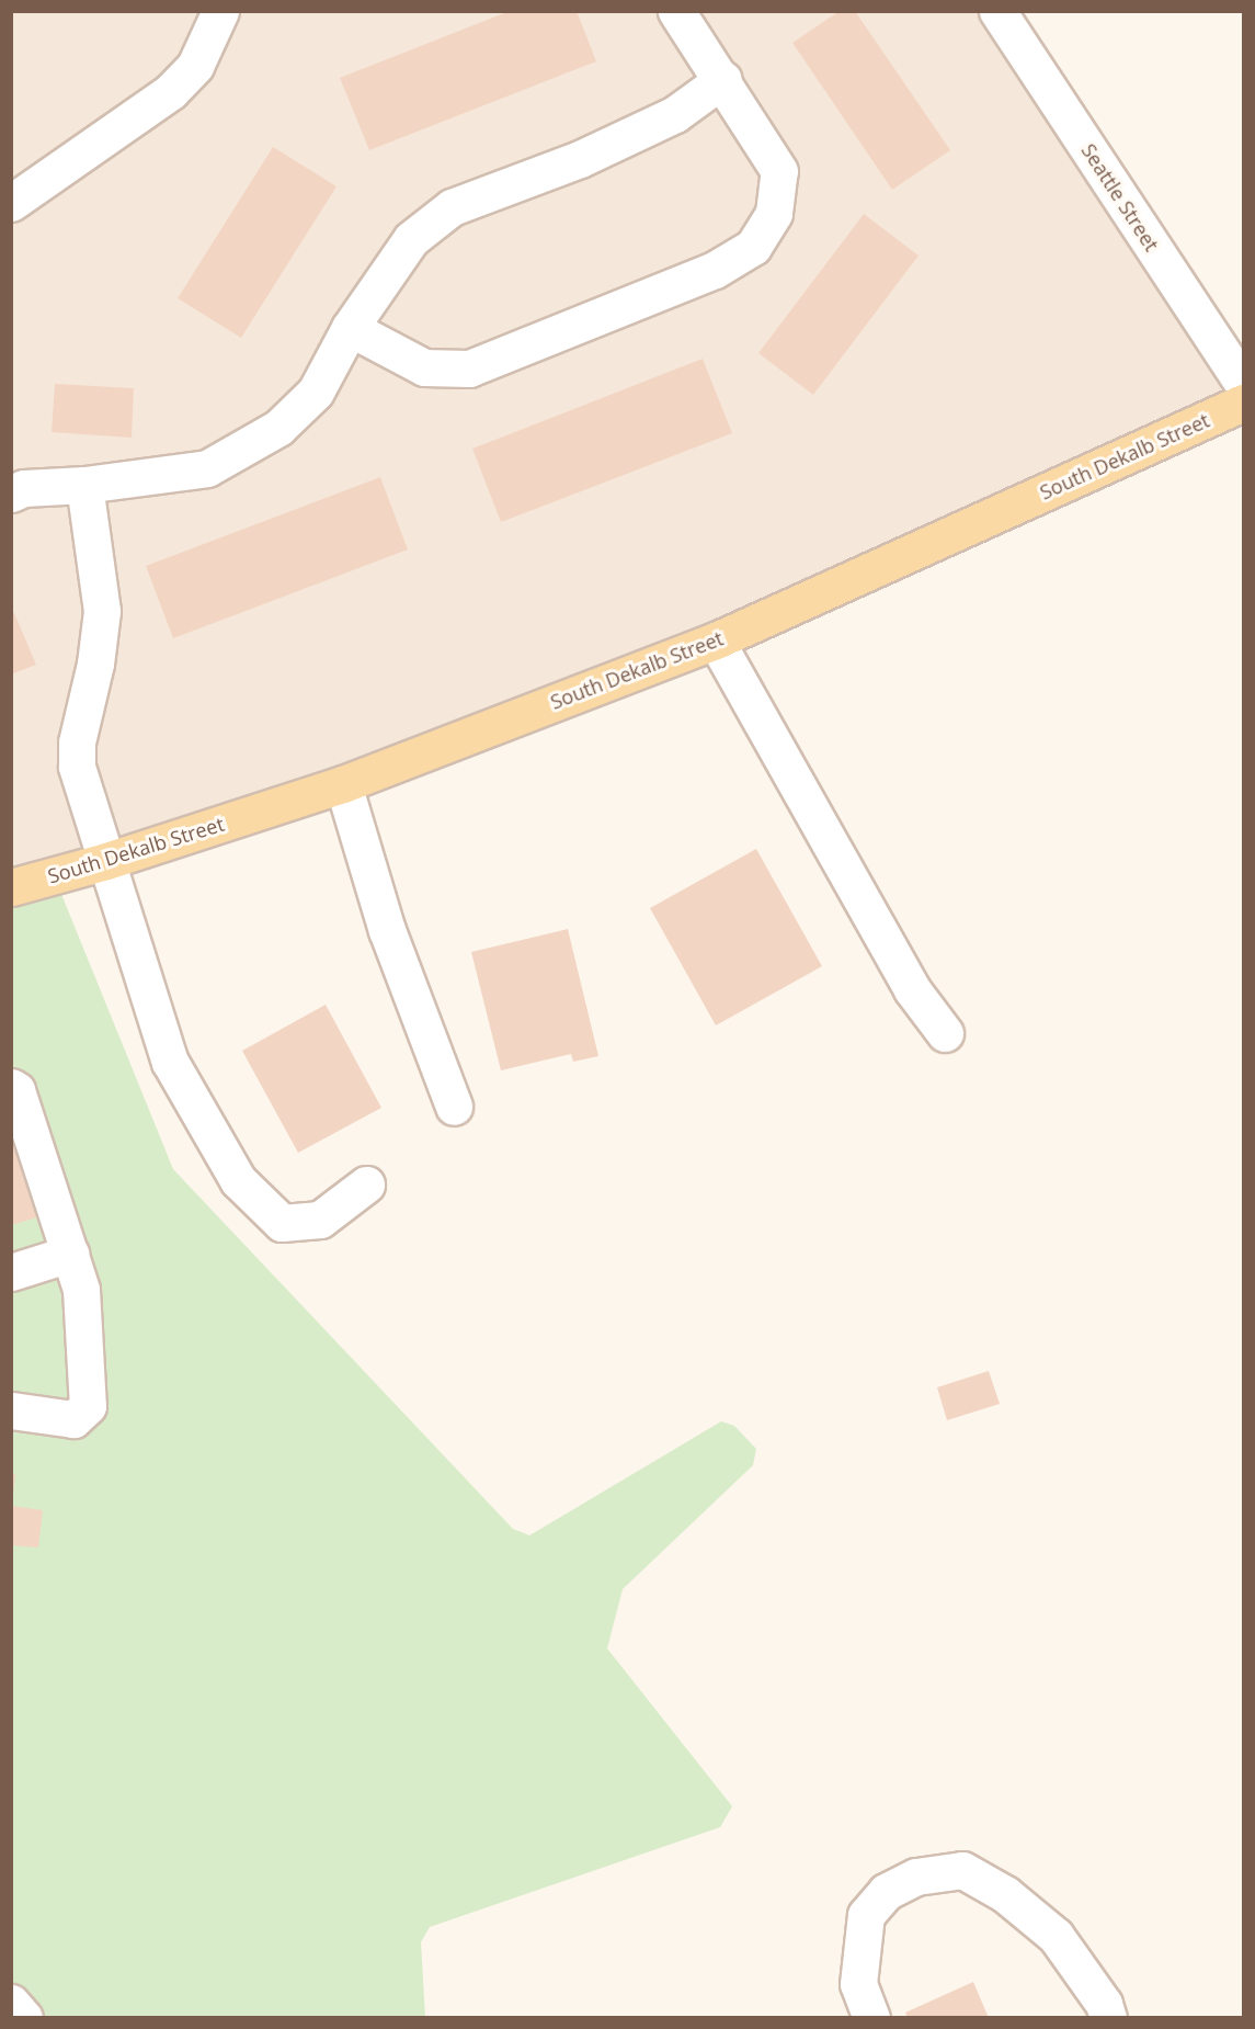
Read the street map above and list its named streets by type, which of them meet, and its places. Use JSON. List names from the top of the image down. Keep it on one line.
{"streets":{"main road":["South Dekalb Street"],"street":["Seattle Street"]}}
